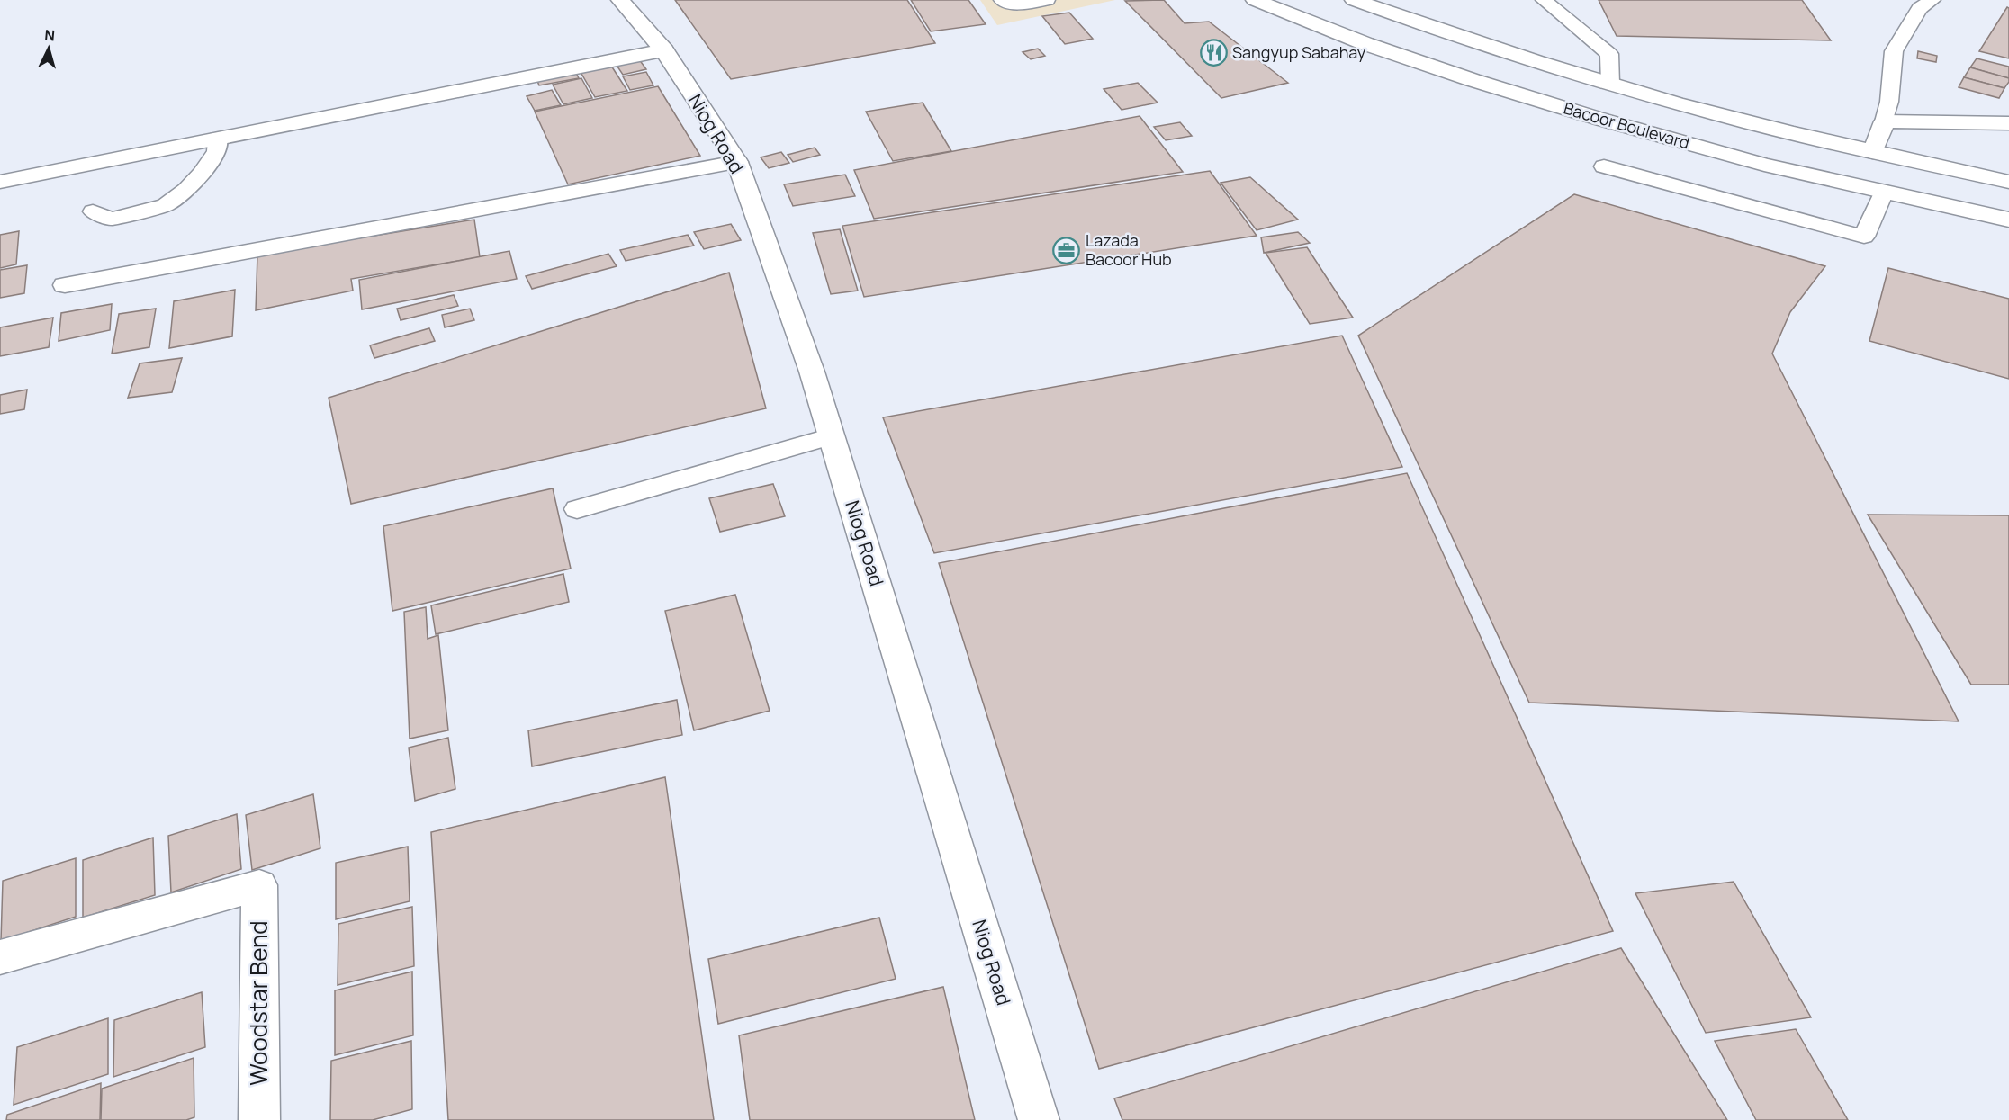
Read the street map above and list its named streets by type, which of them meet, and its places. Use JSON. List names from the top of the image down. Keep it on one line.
{"streets":{"street":["Bacoor Boulevard","Niog Road","Woodstar Bend"]},"places":{"restaurant":["Sangyup Sabahay"],"office":["Lazada Bacoor Hub"]},"north":"top"}
